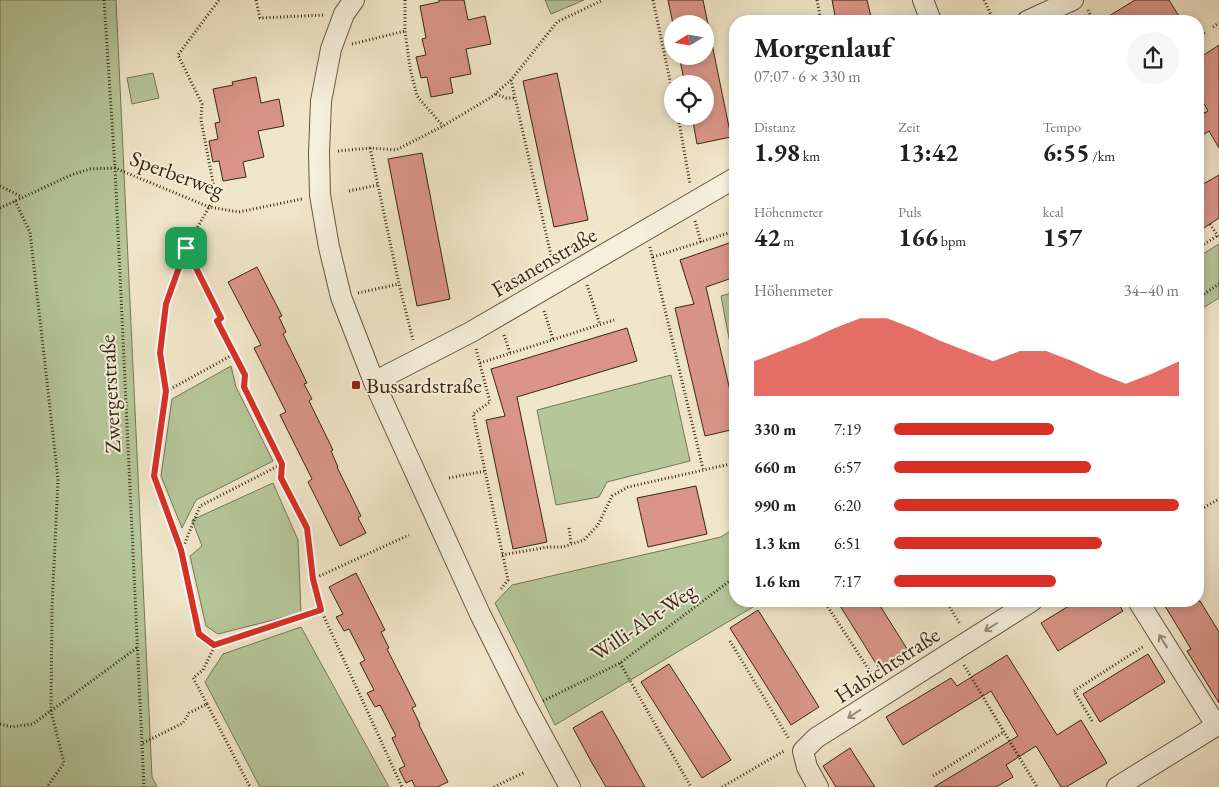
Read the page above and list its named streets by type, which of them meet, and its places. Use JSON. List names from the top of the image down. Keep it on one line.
{"streets":{"street":["Fasanenstraße","Habichtstraße"],"path":["Sperberweg","Zwergerstraße","Willi-Abt-Weg"]},"crossings":[["Sperberweg","Zwergerstraße"]],"one_way":["Habichtstraße"],"places":{"transit":["Bussardstraße"]},"north":"left","page":{"heading":["Morgenlauf","07:07 · 6 × 330 m"],"stats":[["Distanz","1.98 km"],["Zeit","13:42"],["Tempo","6:55 /km"],["Höhenmeter","42 m"],["Puls","166 bpm"],["kcal","157"]],"chart":["Höhenmeter","34–40 m"],"list":[{"name":"330 m","note":"7:19"},{"name":"660 m","note":"6:57"},{"name":"990 m","note":"6:20"},{"name":"1.3 km","note":"6:51"},{"name":"1.6 km","note":"7:17"}]}}
